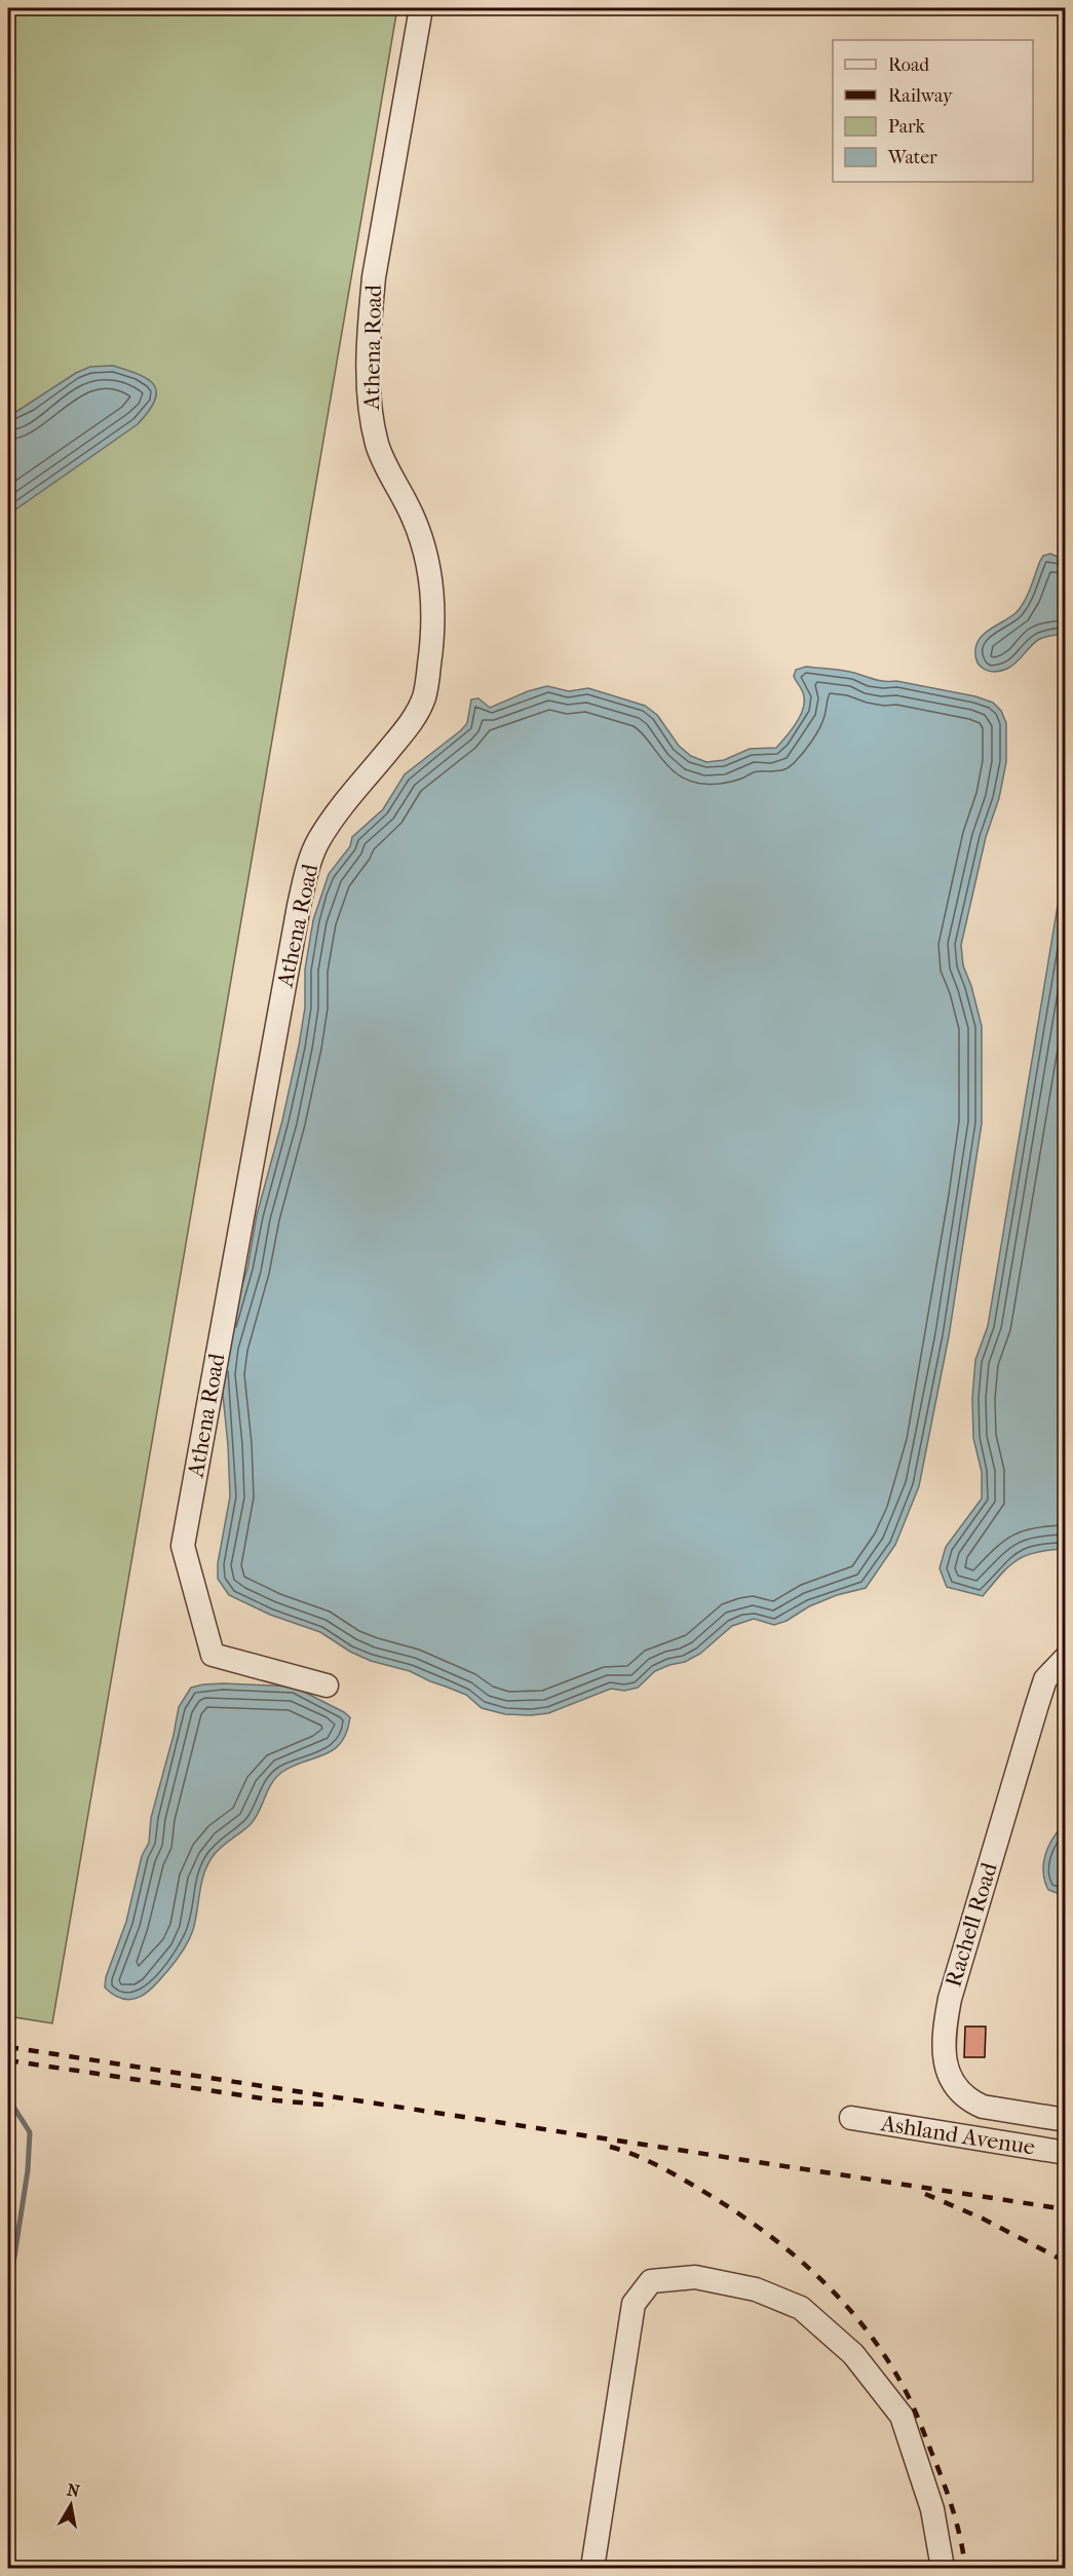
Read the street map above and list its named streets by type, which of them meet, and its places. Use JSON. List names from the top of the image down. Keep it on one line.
{"streets":{"street":["Athena Road","Rachell Road","Ashland Avenue"]},"legend":["Road","Railway","Park","Water"],"north":"top"}
